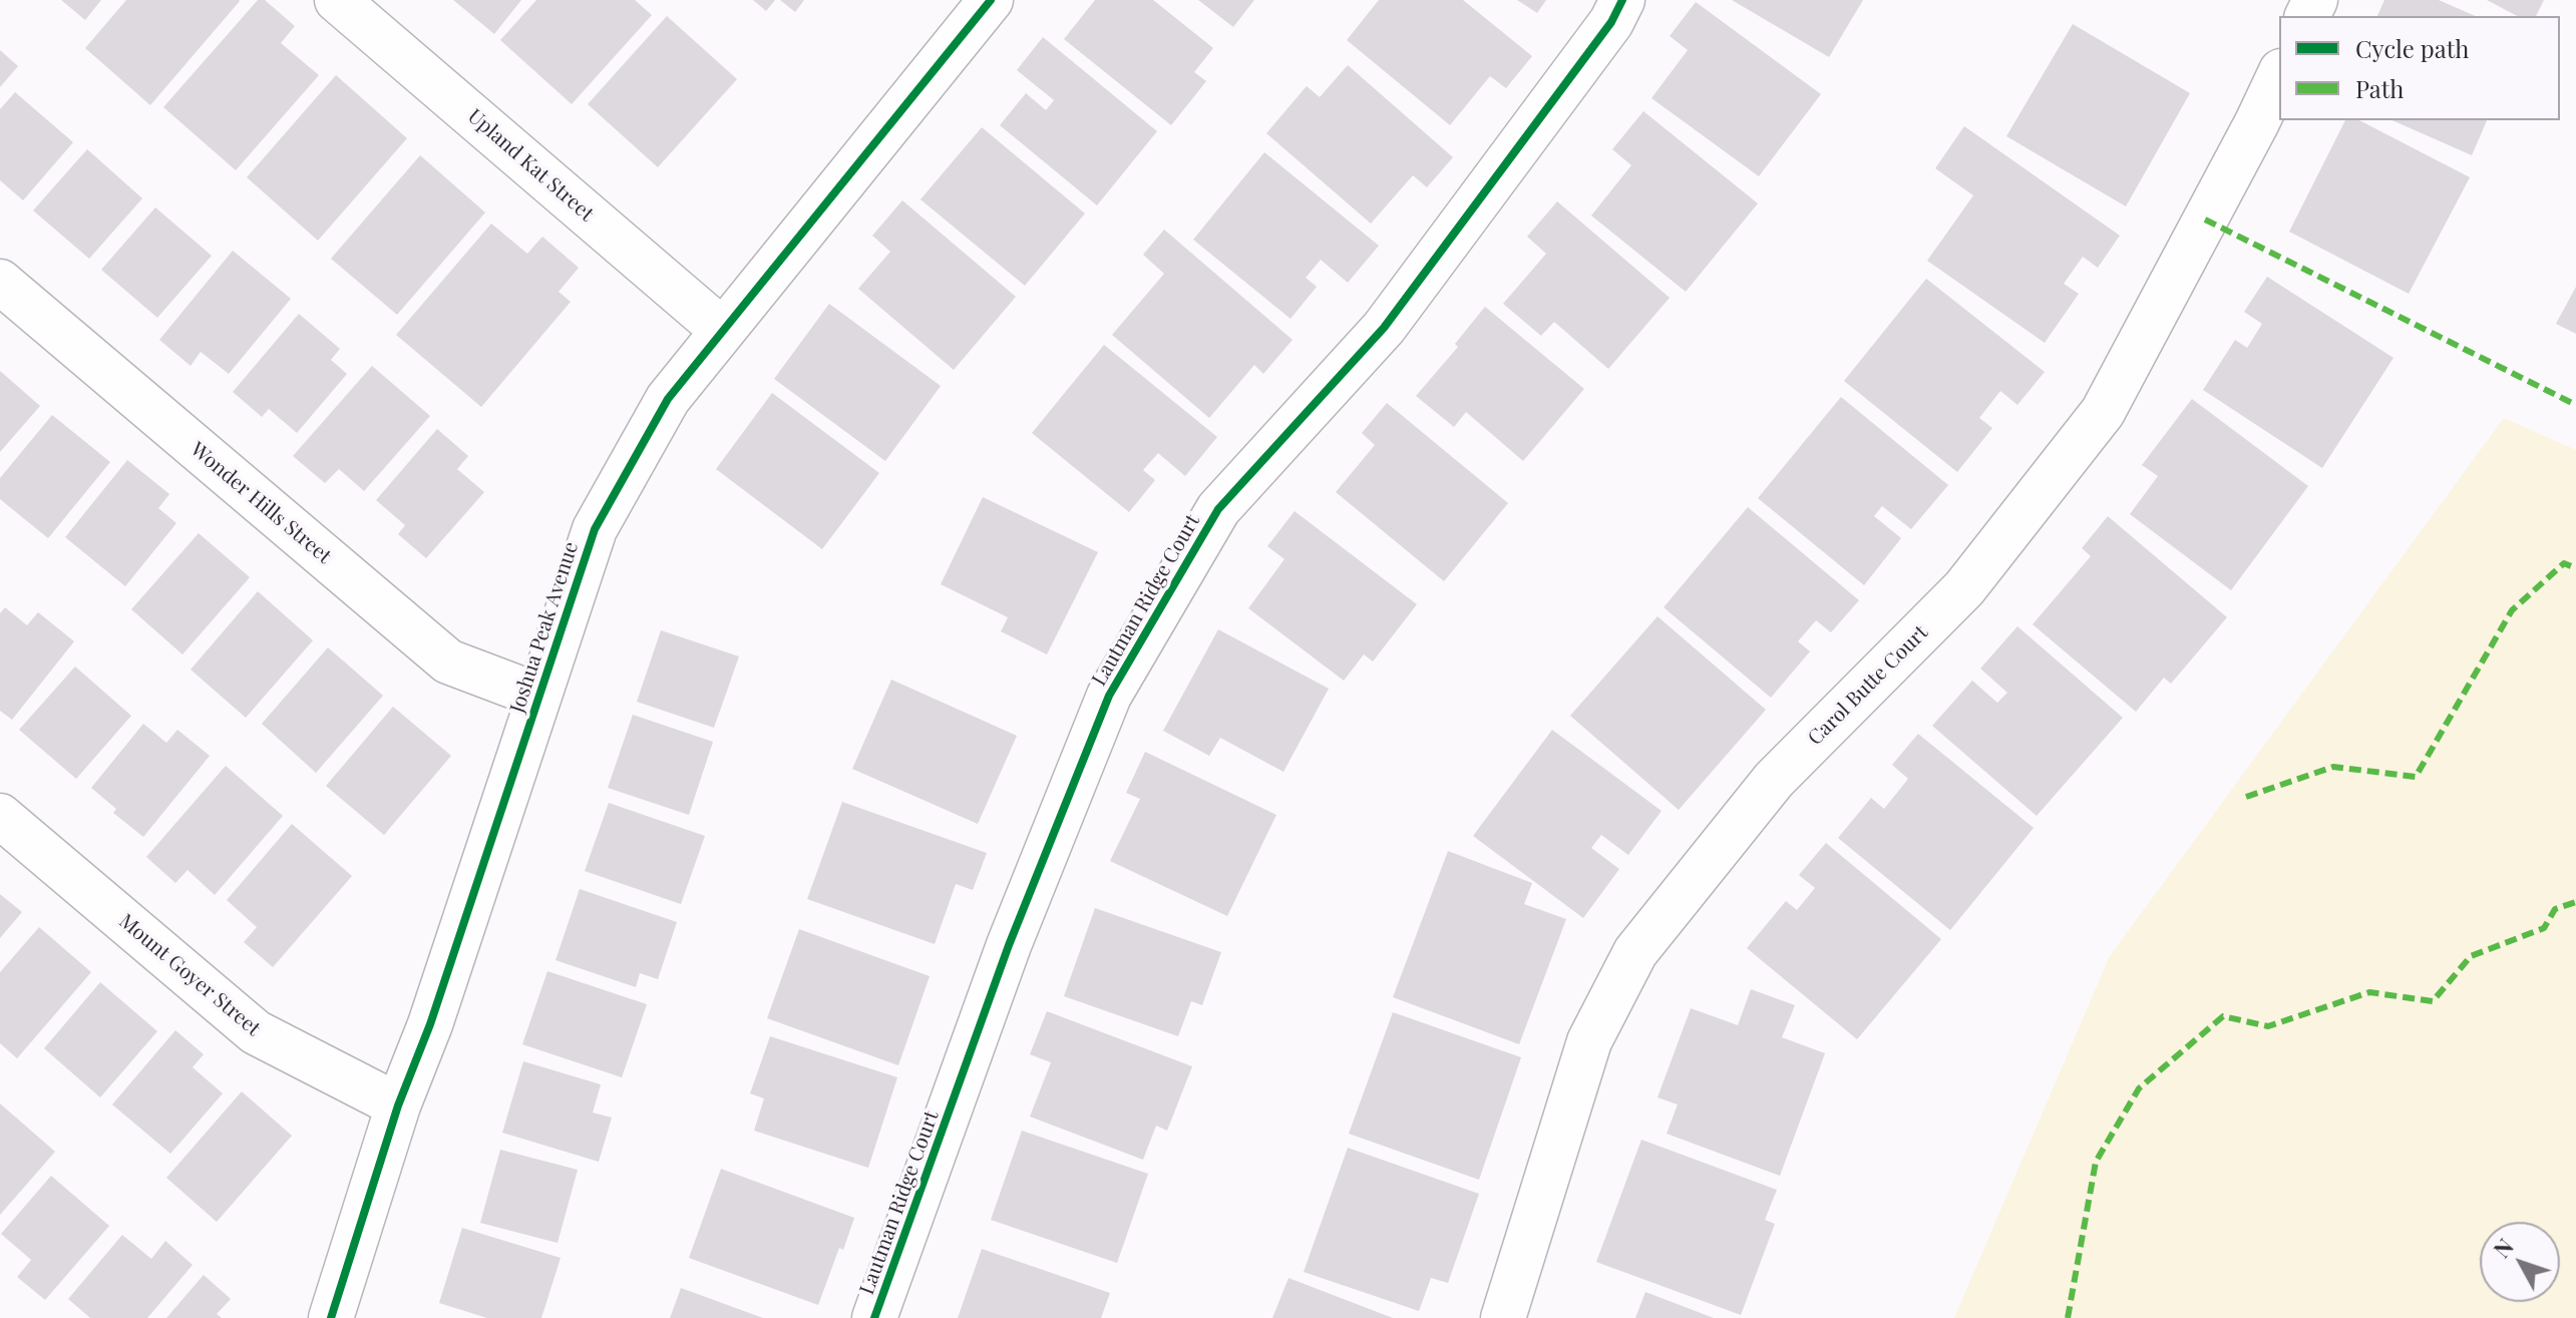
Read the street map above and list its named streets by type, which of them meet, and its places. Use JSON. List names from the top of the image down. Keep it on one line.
{"streets":{"street":["Upland Kat Street","Wonder Hills Street","Lautman Ridge Court","Joshua Peak Avenue","Carol Butte Court","Mount Goyer Street"]},"crossings":[["Upland Kat Street","Joshua Peak Avenue"],["Wonder Hills Street","Joshua Peak Avenue"],["Joshua Peak Avenue","Mount Goyer Street"]],"legend":["Cycle path","Path"],"north":"top left"}
